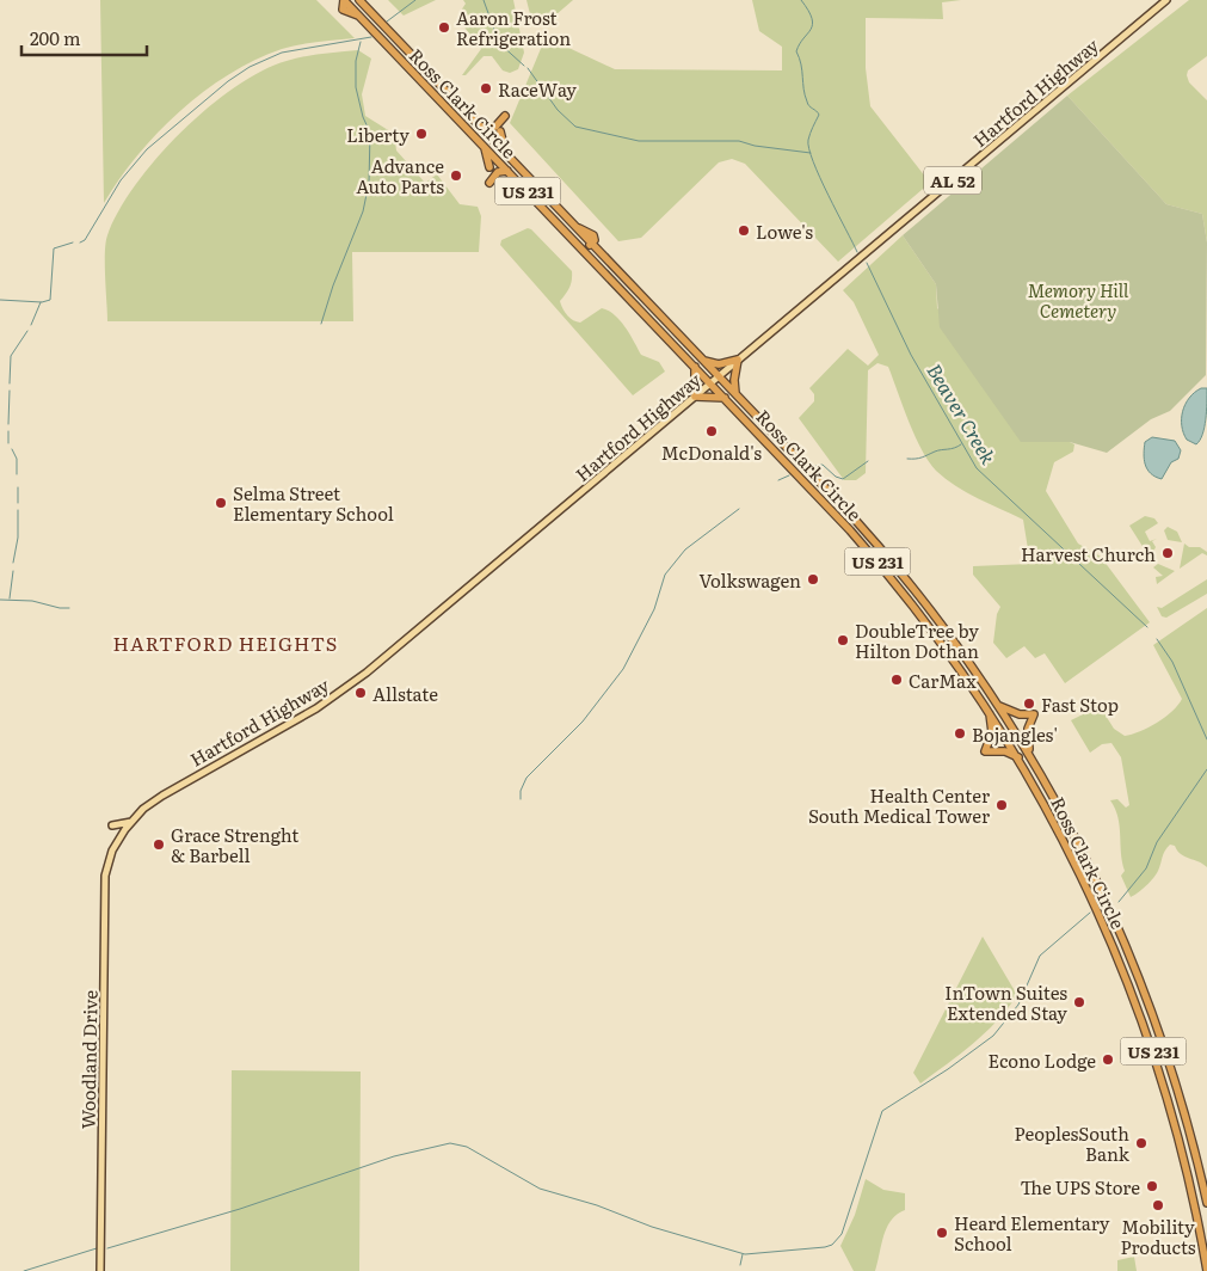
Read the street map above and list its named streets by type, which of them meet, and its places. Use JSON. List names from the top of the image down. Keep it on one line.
{"streets":{"highway":["Ross Clark Circle","US 231"],"main road":["Hartford Highway","AL 52","Woodland Drive"]},"crossings":[["Hartford Highway","Ross Clark Circle"],["Hartford Highway","Woodland Drive"]],"districts":["HARTFORD HEIGHTS"],"water":["Beaver Creek"],"parks":["Memory Hill Cemetery"],"places":["Aaron Frost Refrigeration","RaceWay","Liberty","Advance Auto Parts","Lowe's","McDonald's","Selma Street Elementary School","Harvest Church","Volkswagen","DoubleTree by Hilton Dothan","CarMax","Allstate","Fast Stop","Bojangles'","Health Center South Medical Tower","Grace Strenght & Barbell","InTown Suites Extended Stay","Econo Lodge","PeoplesSouth Bank","The UPS Store","Mobility Products","Heard Elementary School"],"scale_bar":"200 m"}
